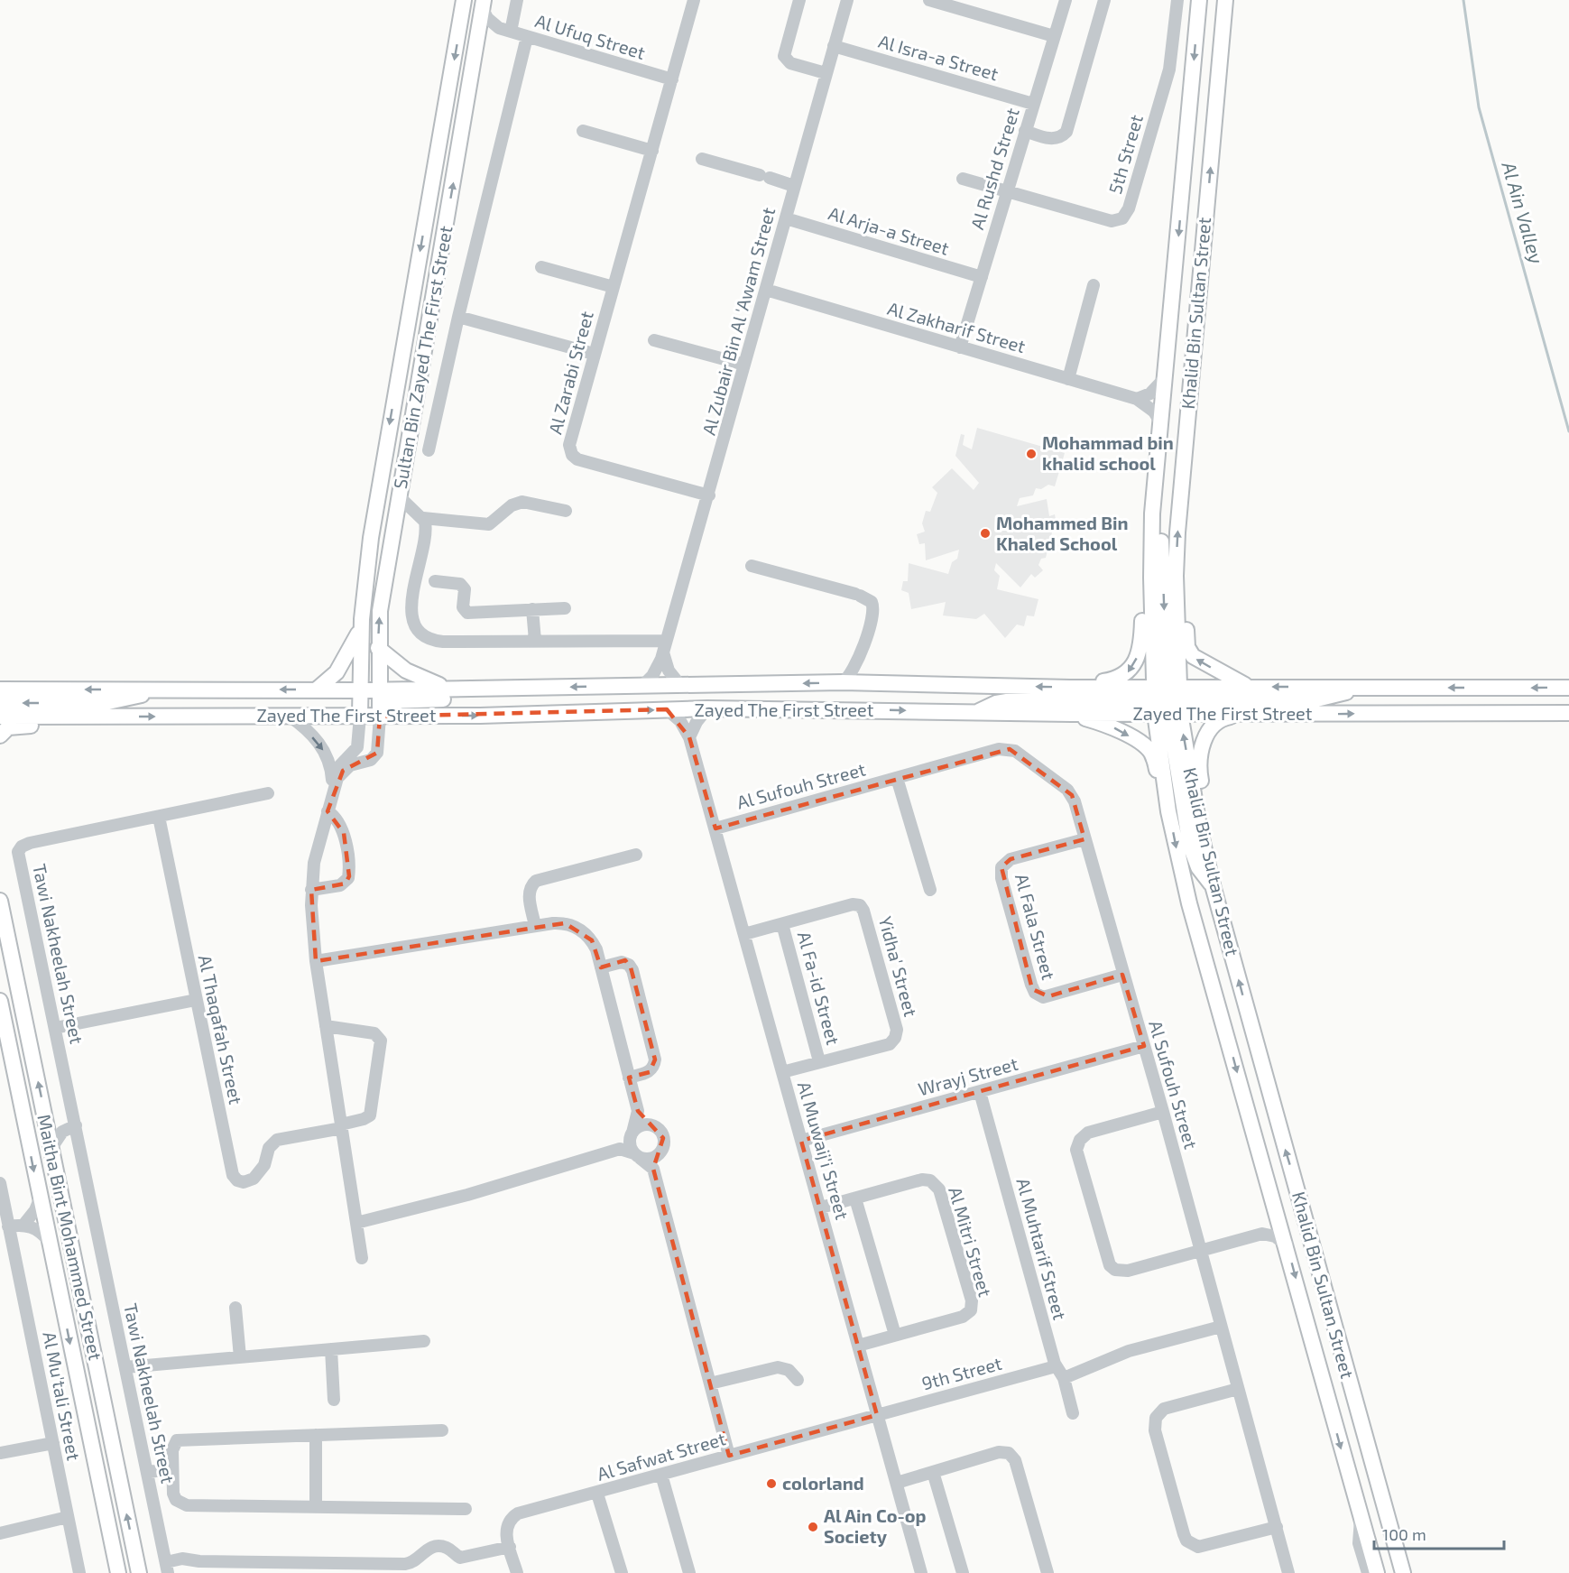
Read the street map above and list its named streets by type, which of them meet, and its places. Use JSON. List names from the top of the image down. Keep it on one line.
{"streets":{"main road":["Khalid Bin Sultan Street","Sultan Bin Zayed The First Street","Zayed The First Street","Maitha Bint Mohammed Street"],"street":["Al Ufuq Street","Al Isra-a Street","5th Street","Al Rushd Street","Al Arja-a Street","Al Zubair Bin Al 'Awam Street","Al Zakharif Street","Al Zarabi Street","Al Sufouh Street","Al Fala Street","Tawi Nakheelah Street","Yidha' Street","Al Fa-id Street","Al Thaqafah Street","Wrayj Street","Al Muwaij'i Street","Al Mitri Street","Al Muhtarif Street","9th Street","Al Mu'tali Street","Al Safwat Street"]},"crossings":[["Al Ufuq Street","Al Zarabi Street"],["Al Isra-a Street","Al Rushd Street"],["Al Isra-a Street","Al Zubair Bin Al 'Awam Street"],["5th Street","Al Rushd Street"],["Al Rushd Street","Al Arja-a Street"],["Al Rushd Street","Al Zakharif Street"],["Al Arja-a Street","Al Zubair Bin Al 'Awam Street"],["Khalid Bin Sultan Street","Al Zakharif Street"],["Khalid Bin Sultan Street","Zayed The First Street"],["Al Zubair Bin Al 'Awam Street","Al Zakharif Street"],["Al Zubair Bin Al 'Awam Street","Al Zarabi Street"],["Al Zubair Bin Al 'Awam Street","Zayed The First Street"],["Sultan Bin Zayed The First Street","Zayed The First Street"],["Zayed The First Street","Al Muwaij'i Street"],["Al Sufouh Street","Al Fala Street"],["Al Sufouh Street","Wrayj Street"],["Al Sufouh Street","Al Muwaij'i Street"],["Tawi Nakheelah Street","Al Thaqafah Street"],["Yidha' Street","Al Fa-id Street"],["Yidha' Street","Al Muwaij'i Street"],["Wrayj Street","Al Muwaij'i Street"],["Wrayj Street","Al Muhtarif Street"],["Al Muwaij'i Street","Al Mitri Street"],["Al Muwaij'i Street","9th Street"],["Al Muwaij'i Street","Al Safwat Street"],["Al Muhtarif Street","9th Street"],["9th Street","Al Safwat Street"]],"water":["Al Ain Valley"],"places":["Mohammad bin khalid school","Mohammed Bin Khaled School","colorland","Al Ain Co-op Society"],"scale_bar":"100 m"}
